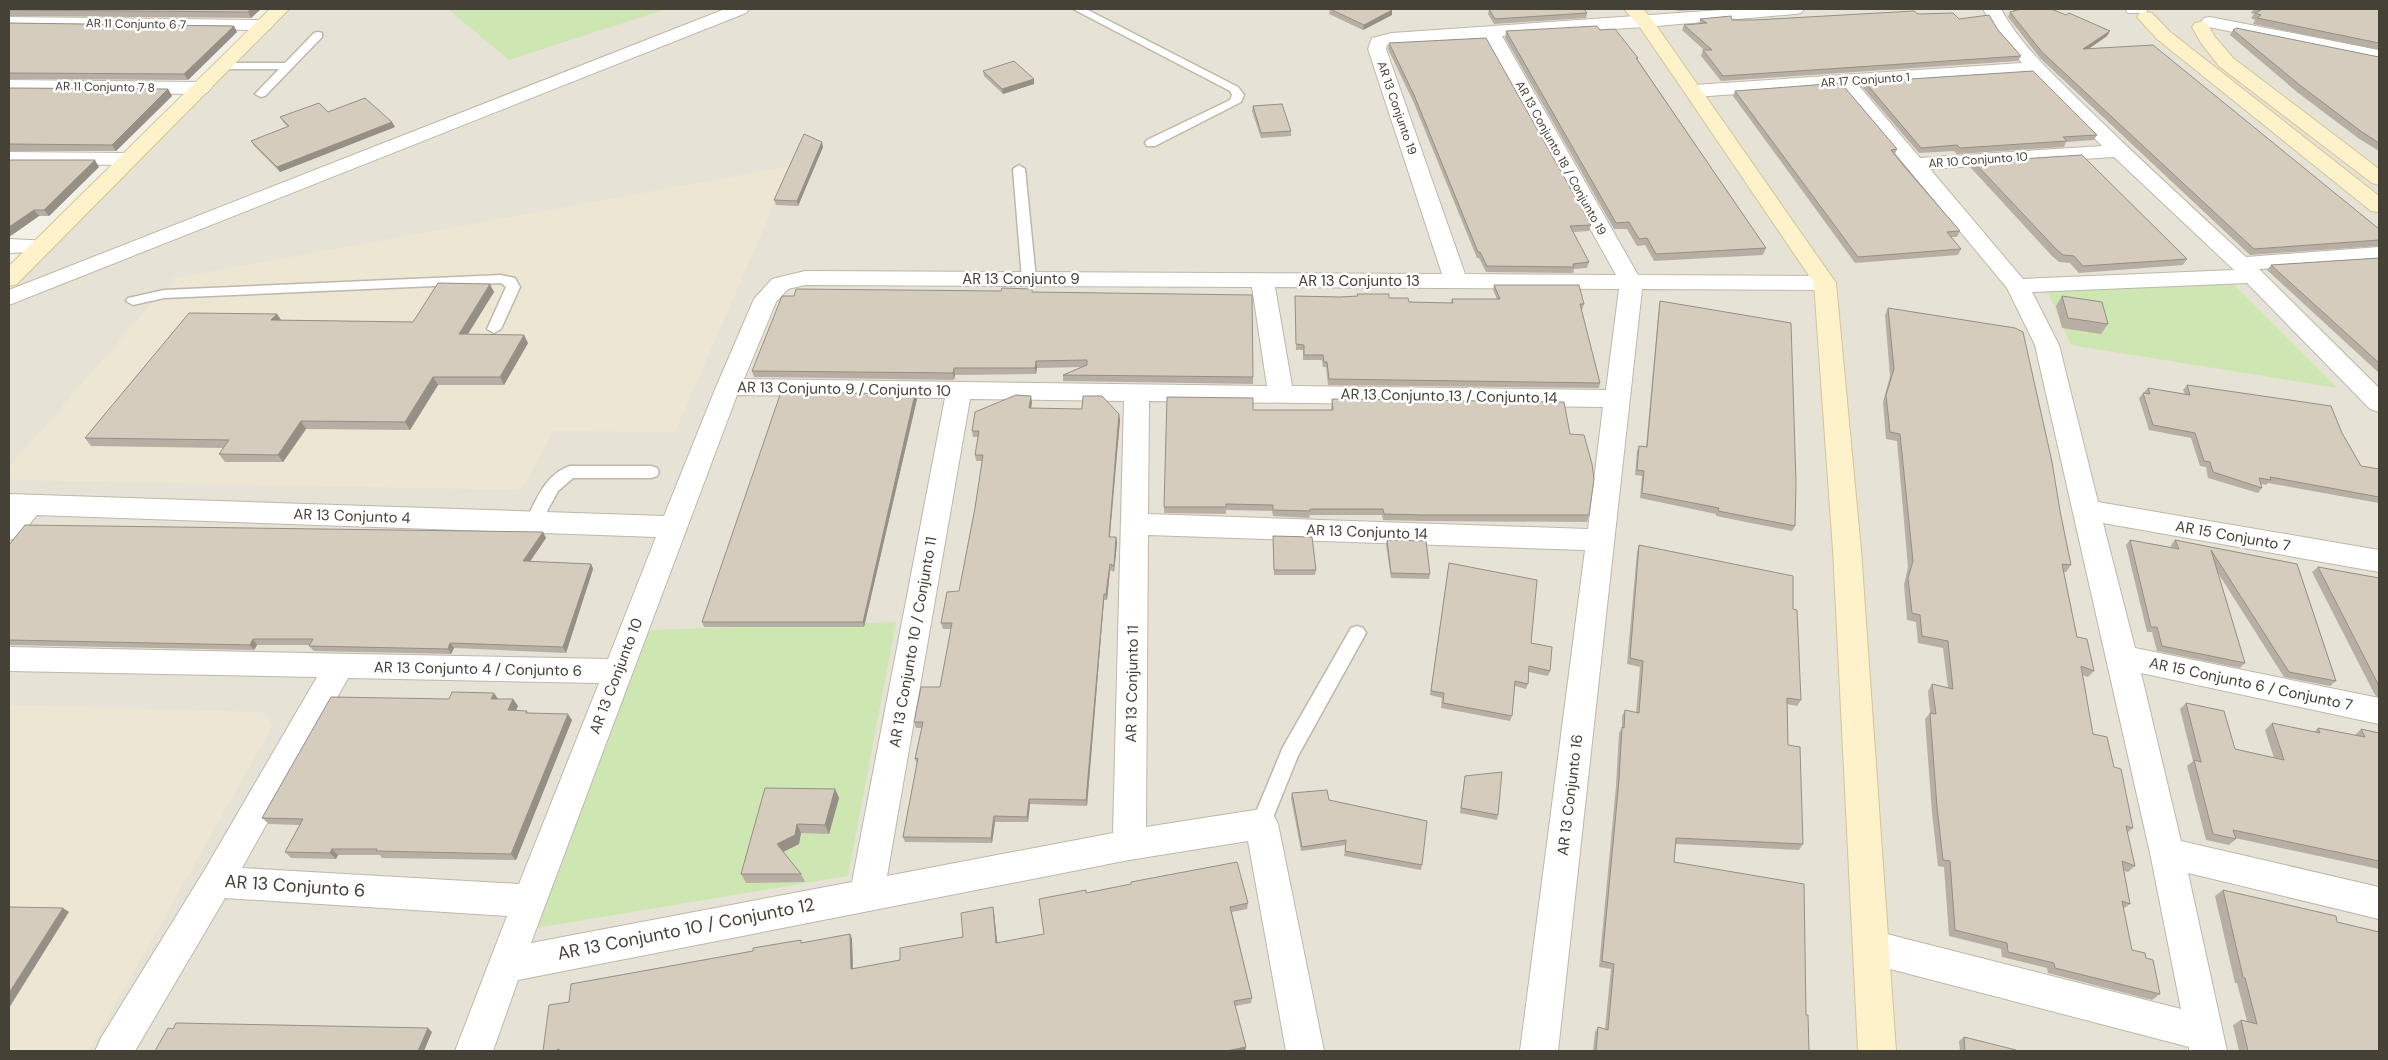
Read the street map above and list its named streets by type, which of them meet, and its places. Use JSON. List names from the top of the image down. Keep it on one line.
{"streets":{"street":["AR 11 Conjunto 6 7","AR 17 Conjunto 1","AR 11 Conjunto 7 8","AR 13 Conjunto 19","AR 13 Conjunto 18 / Conjunto 19","AR 10 Conjunto 10","AR 13 Conjunto 9","AR 13 Conjunto 13","AR 13 Conjunto 9 / Conjunto 10","AR 13 Conjunto 13 / Conjunto 14","AR 13 Conjunto 4","AR 13 Conjunto 14","AR 15 Conjunto 7","AR 13 Conjunto 10 / Conjunto 11","AR 13 Conjunto 4 / Conjunto 6","AR 13 Conjunto 10","AR 13 Conjunto 11","AR 15 Conjunto 6 / Conjunto 7","AR 13 Conjunto 16","AR 13 Conjunto 6","AR 13 Conjunto 10 / Conjunto 12"]},"crossings":[["AR 17 Conjunto 1","AR 10 Conjunto 10"],["AR 13 Conjunto 19","AR 13 Conjunto 18 / Conjunto 19"],["AR 13 Conjunto 19","AR 13 Conjunto 13"],["AR 13 Conjunto 18 / Conjunto 19","AR 13 Conjunto 13"],["AR 13 Conjunto 18 / Conjunto 19","AR 13 Conjunto 16"],["AR 13 Conjunto 9","AR 13 Conjunto 13"],["AR 13 Conjunto 9","AR 13 Conjunto 10"],["AR 13 Conjunto 13","AR 13 Conjunto 16"],["AR 13 Conjunto 9 / Conjunto 10","AR 13 Conjunto 13 / Conjunto 14"],["AR 13 Conjunto 9 / Conjunto 10","AR 13 Conjunto 10 / Conjunto 11"],["AR 13 Conjunto 9 / Conjunto 10","AR 13 Conjunto 10"],["AR 13 Conjunto 9 / Conjunto 10","AR 13 Conjunto 11"],["AR 13 Conjunto 13 / Conjunto 14","AR 13 Conjunto 11"],["AR 13 Conjunto 13 / Conjunto 14","AR 13 Conjunto 16"],["AR 13 Conjunto 4","AR 13 Conjunto 10"],["AR 13 Conjunto 14","AR 13 Conjunto 11"],["AR 13 Conjunto 14","AR 13 Conjunto 16"],["AR 13 Conjunto 10 / Conjunto 11","AR 13 Conjunto 10 / Conjunto 12"],["AR 13 Conjunto 4 / Conjunto 6","AR 13 Conjunto 10"],["AR 13 Conjunto 4 / Conjunto 6","AR 13 Conjunto 6"],["AR 13 Conjunto 10","AR 13 Conjunto 6"],["AR 13 Conjunto 10","AR 13 Conjunto 10 / Conjunto 12"],["AR 13 Conjunto 11","AR 13 Conjunto 10 / Conjunto 12"]]}
